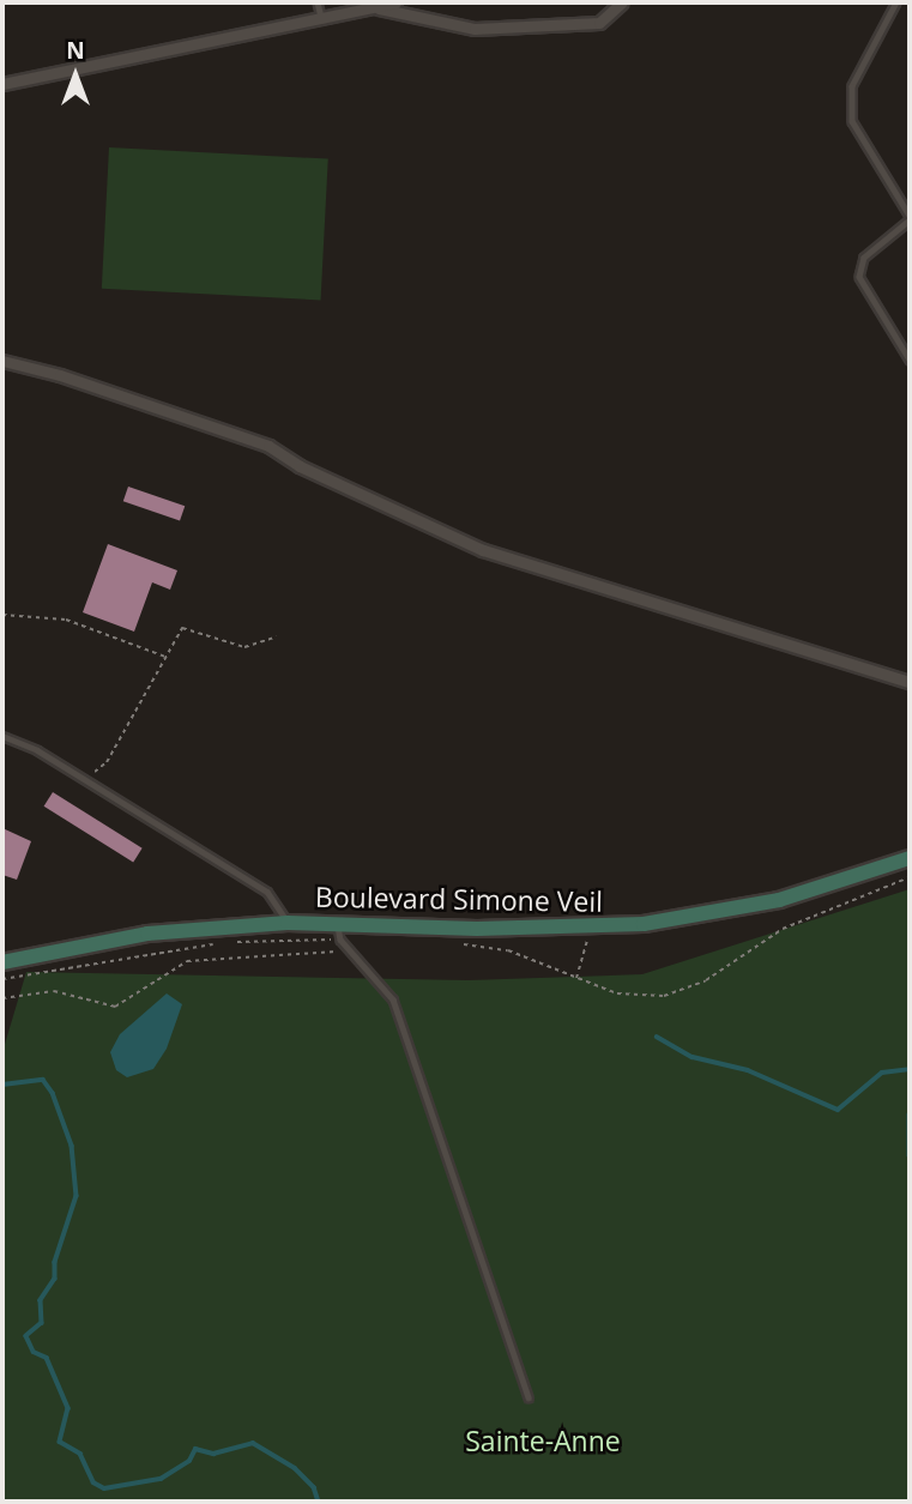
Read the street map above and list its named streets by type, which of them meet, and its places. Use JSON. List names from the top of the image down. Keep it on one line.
{"streets":{"main road":["Boulevard Simone Veil"]},"parks":["Sainte-Anne"],"north":"top"}
